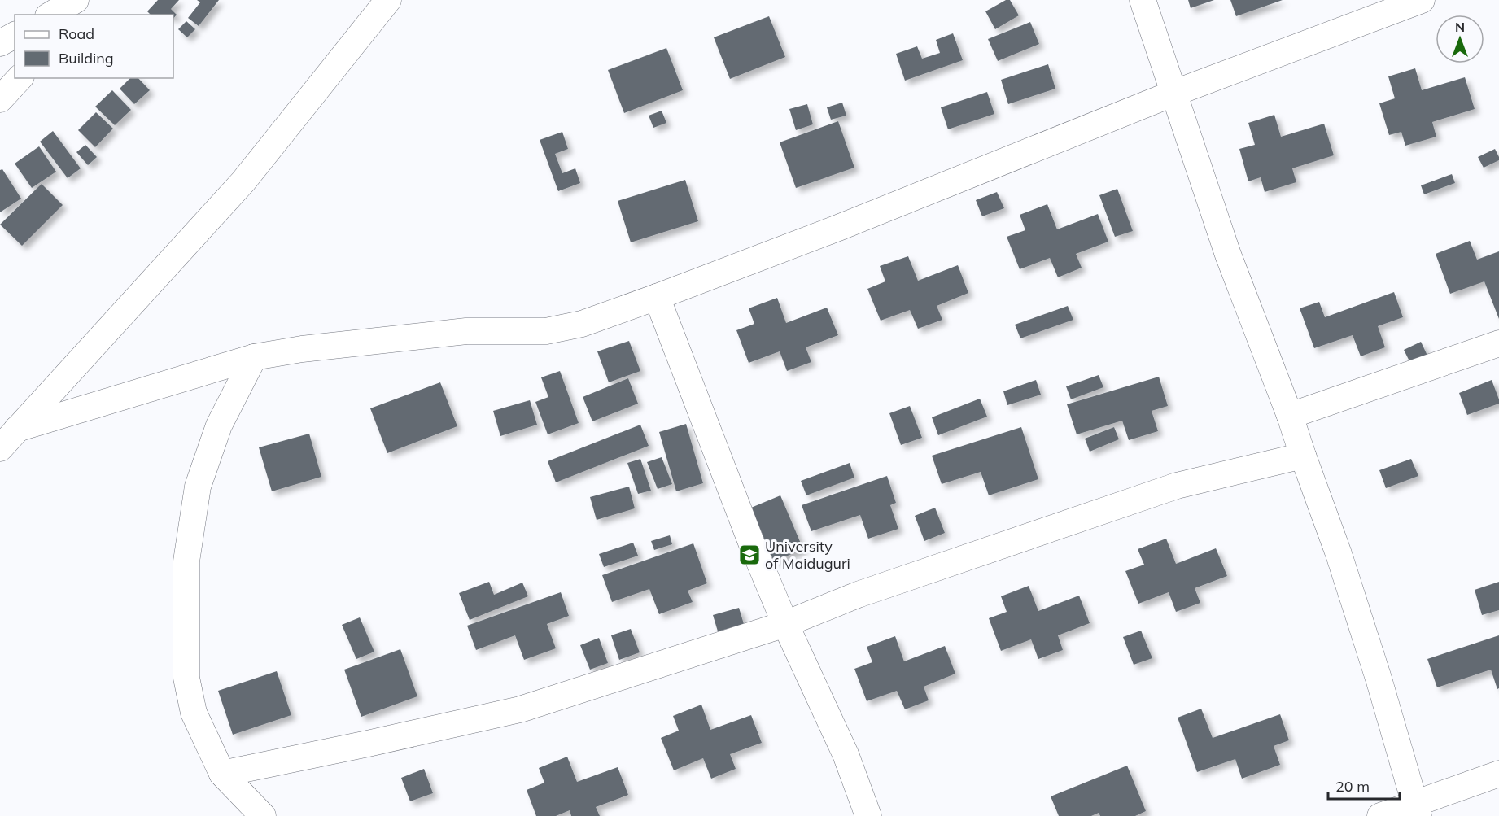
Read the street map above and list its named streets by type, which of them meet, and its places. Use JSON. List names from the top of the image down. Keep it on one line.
{"places":{"school or university":["University of Maiduguri"]},"legend":["Road","Building"],"scale_bar":"20 m","north":"top"}
